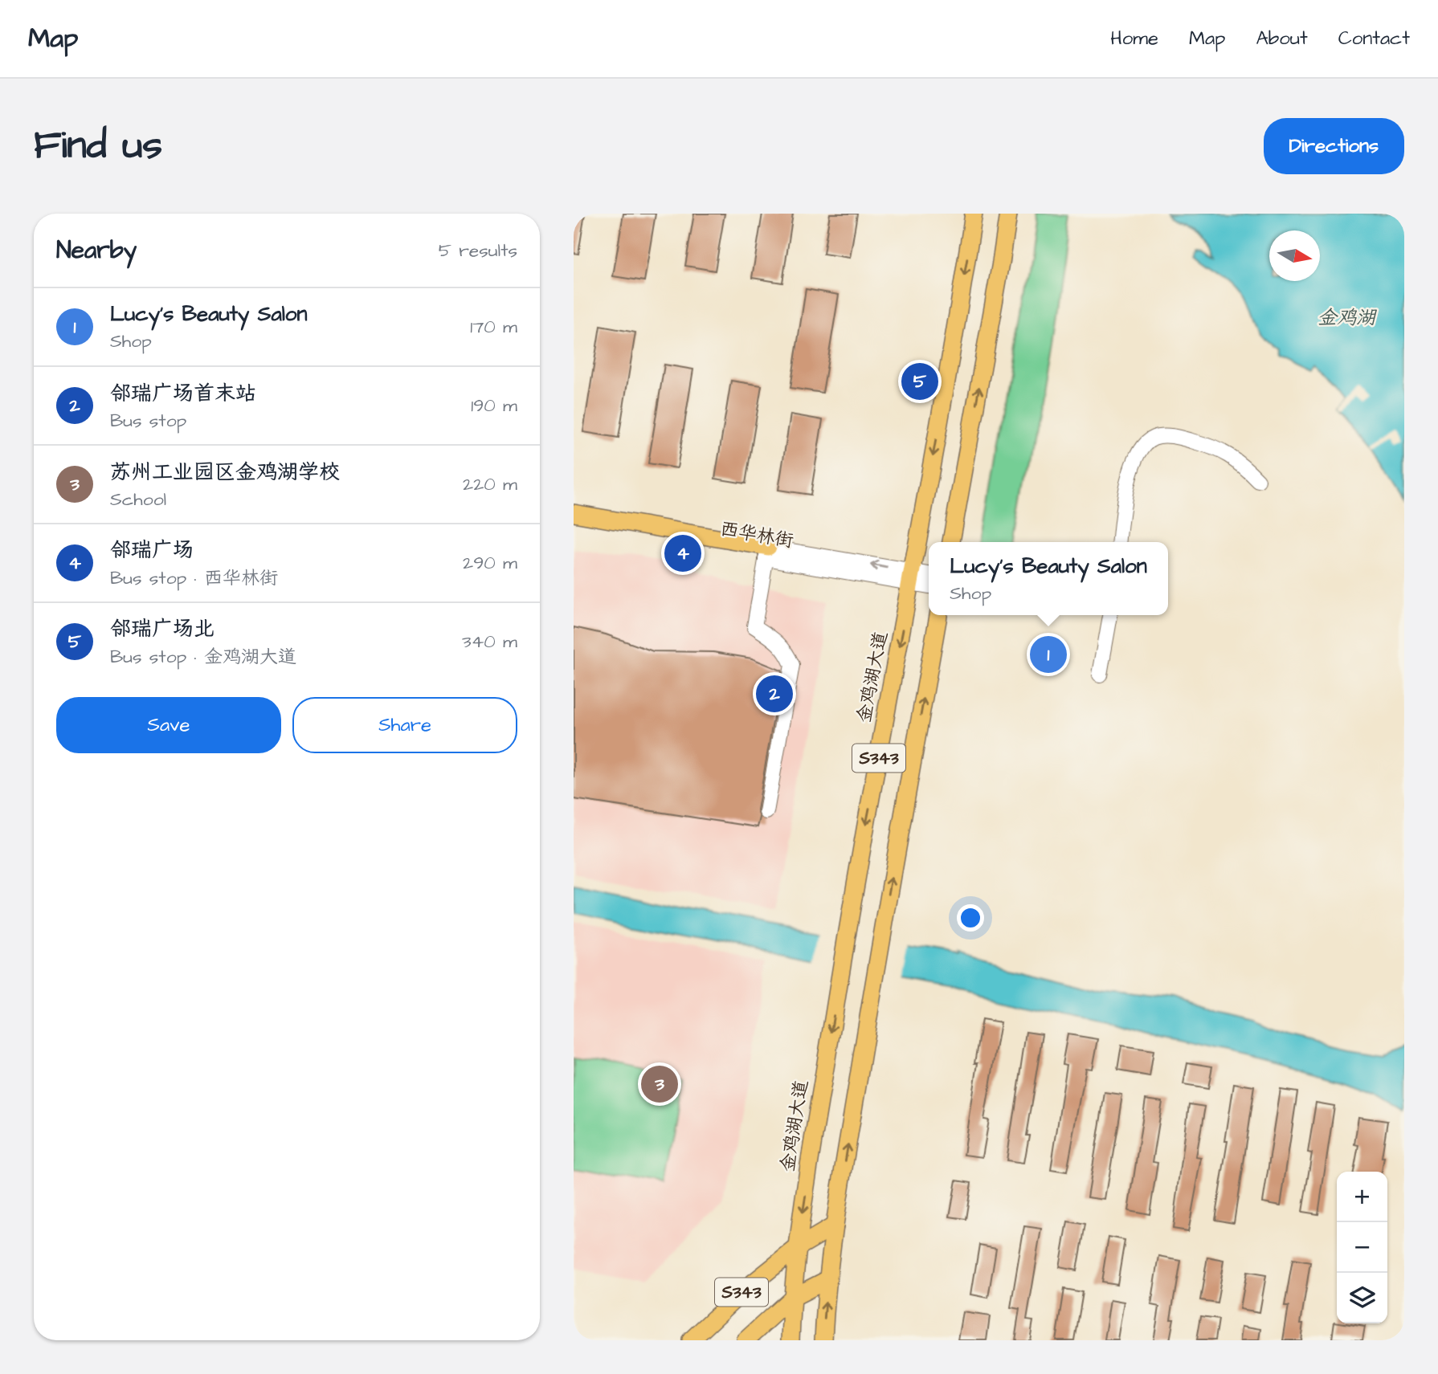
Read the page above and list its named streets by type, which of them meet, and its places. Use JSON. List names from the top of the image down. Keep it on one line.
{"streets":{"main road":["西华林街","金鸡湖大道","S343"]},"crossings":[["西华林街","金鸡湖大道"],["金鸡湖大道","S343"]],"water":["金鸡湖"],"north":"right","page":{"header":"Map","nav":["Home","Map","About","Contact"],"buttons":["Directions",["Save","Share"]],"title":"Find us","heading":["Nearby","5 results"],"list":[{"mark":"1","name":"Lucy's Beauty Salon","note":"Shop","value":"170 m"},{"mark":"2","name":"邻瑞广场首末站","note":"Bus stop","value":"190 m"},{"mark":"3","name":"苏州工业园区金鸡湖学校","note":"School","value":"220 m"},{"mark":"4","name":"邻瑞广场","note":"Bus stop · 西华林街","value":"290 m"},{"mark":"5","name":"邻瑞广场北","note":"Bus stop · 金鸡湖大道","value":"340 m"}],"pins":["5","4","1","2","3"],"popup":["Lucy's Beauty Salon","Shop"],"map_buttons":["+","−"]}}
